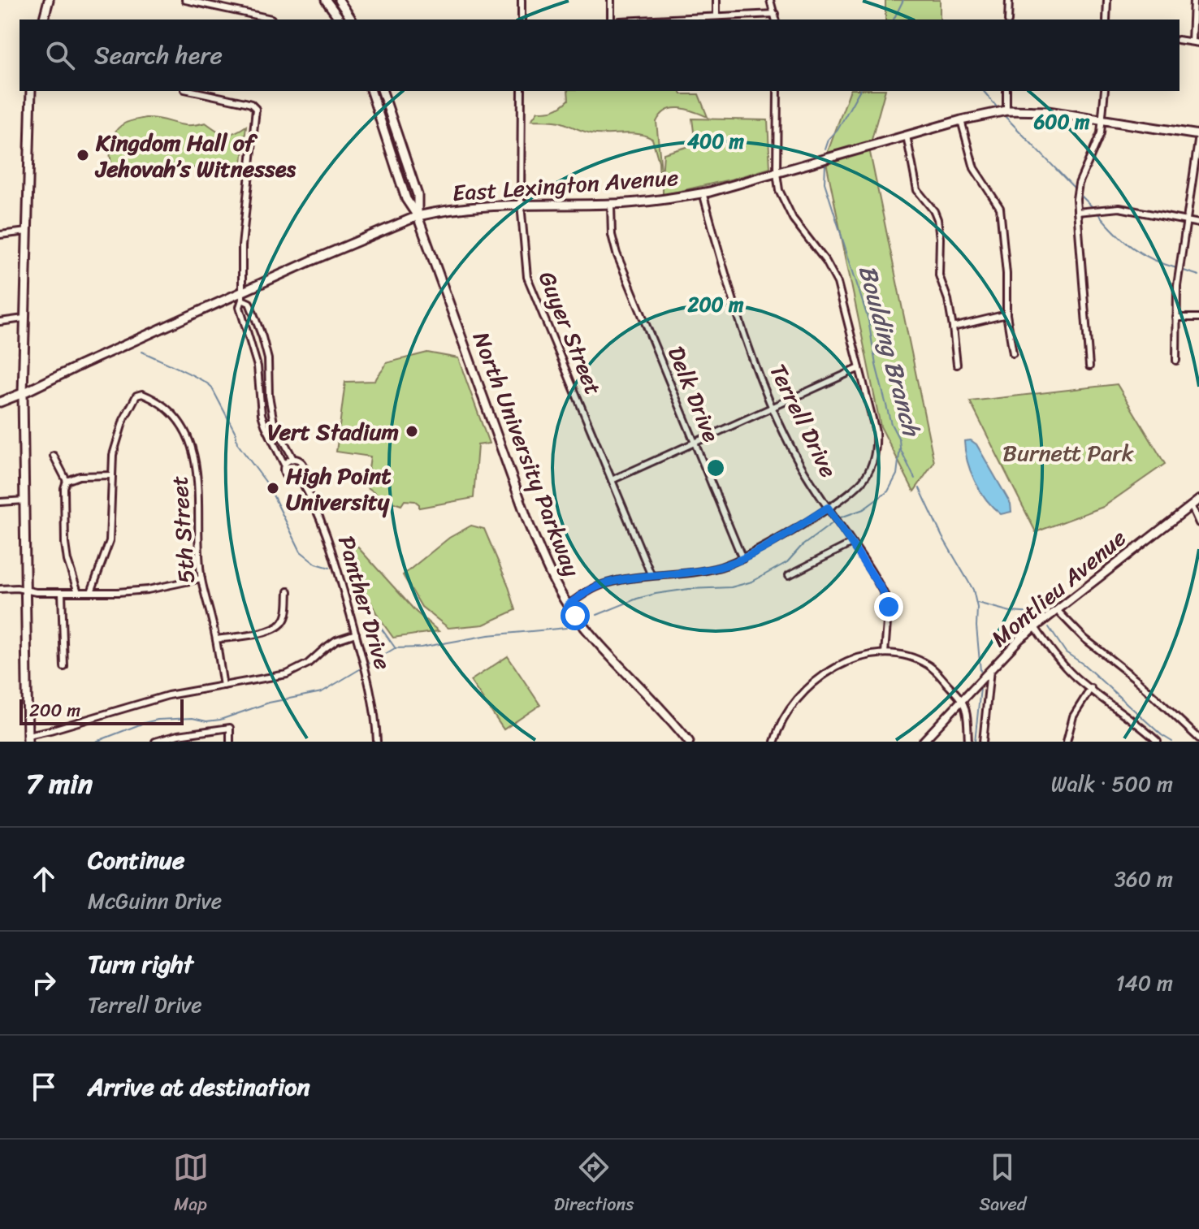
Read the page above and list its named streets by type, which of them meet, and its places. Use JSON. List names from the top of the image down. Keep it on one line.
{"streets":{"main road":["East Lexington Avenue","North University Parkway"],"street":["Guyer Street","Delk Drive","Terrell Drive","5th Street","Montlieu Avenue","Panther Drive"]},"crossings":[["East Lexington Avenue","Guyer Street"],["East Lexington Avenue","Delk Drive"],["East Lexington Avenue","Terrell Drive"],["East Lexington Avenue","North University Parkway"]],"water":["Boulding Branch"],"parks":["Burnett Park"],"places":["Kingdom Hall of Jehovah’s Witnesses","Vert Stadium","High Point University"],"scale_bar":"200 m","page":{"search":"Search here","scale":"200 m","heading":["7 min","Walk · 500 m"],"list":[["Continue","McGuinn Drive","360 m"],["Turn right","Terrell Drive","140 m"],"Arrive at destination"],"nav":["Map","Directions","Saved"]},"rings":["600 m","400 m","200 m"]}
